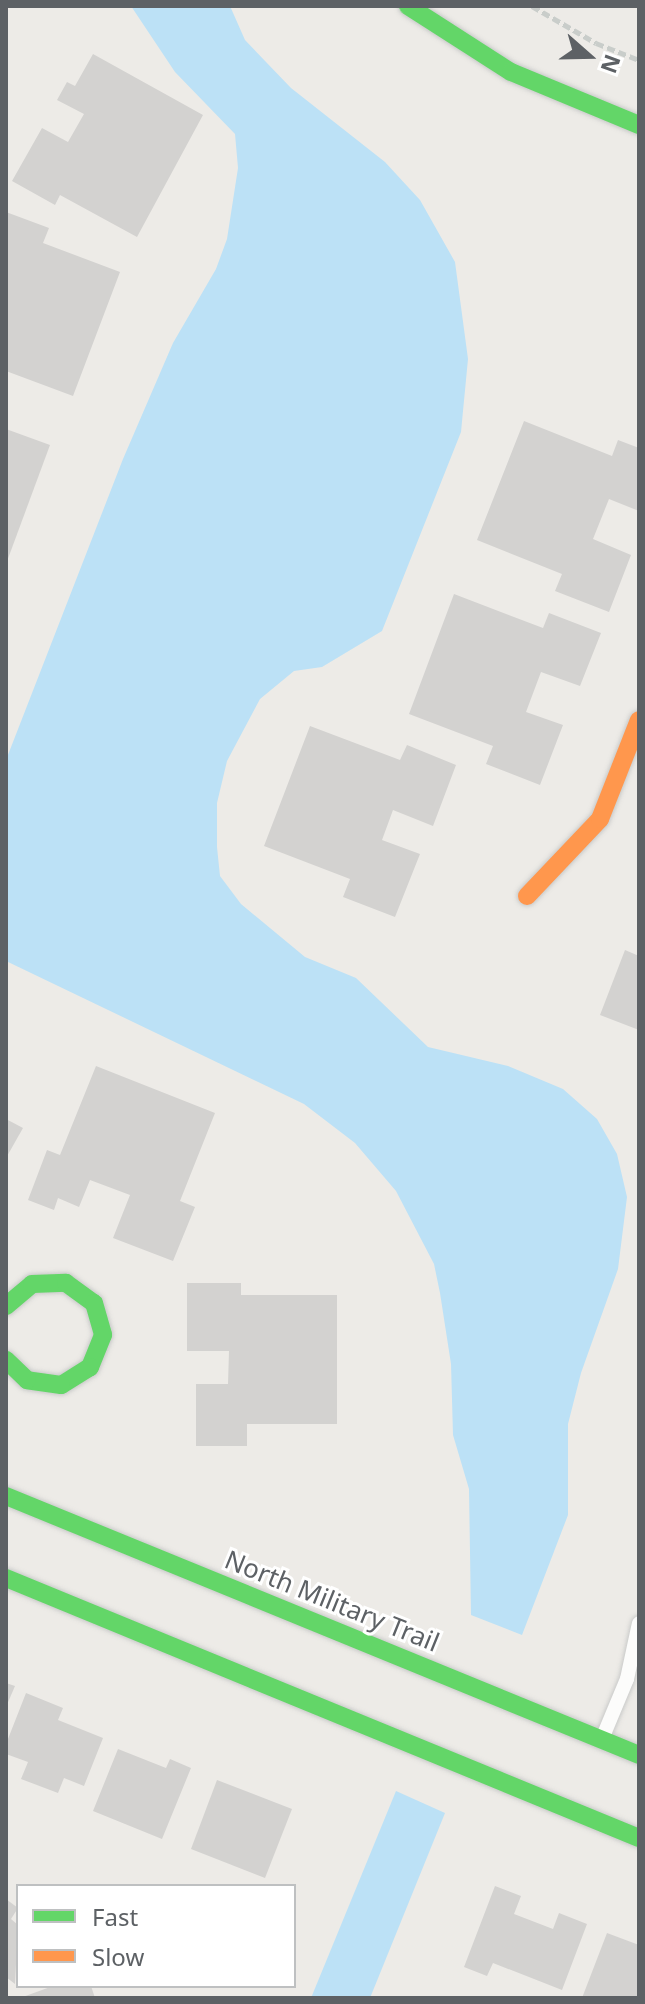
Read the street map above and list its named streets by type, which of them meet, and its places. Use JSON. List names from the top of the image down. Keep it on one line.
{"streets":{"main road":["North Military Trail"]},"legend":["Fast","Slow"],"north":"right"}
